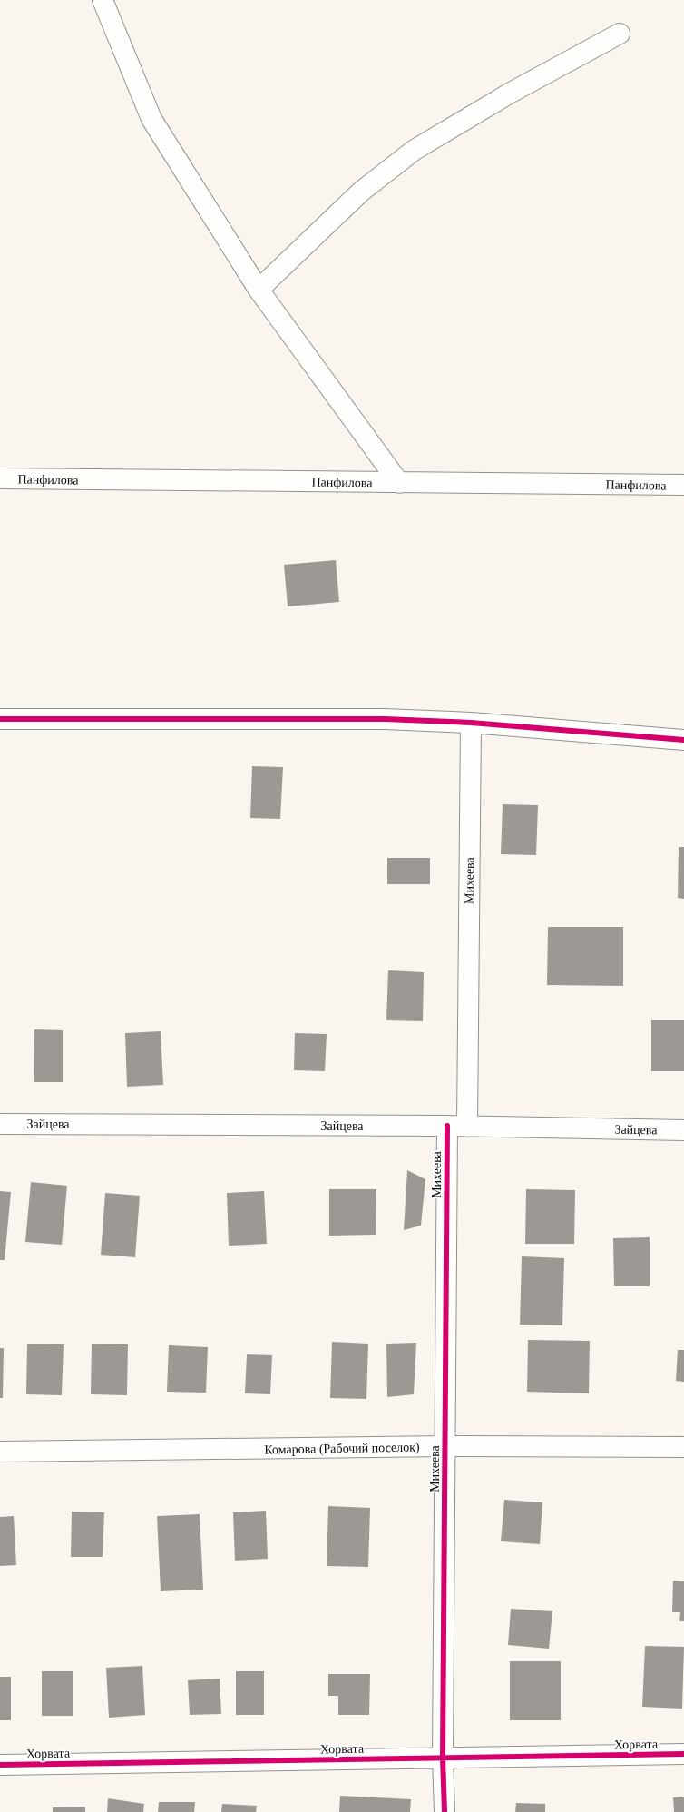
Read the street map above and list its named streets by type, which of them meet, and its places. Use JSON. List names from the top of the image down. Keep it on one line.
{"streets":{"street":["Панфилова","Михеева","Зайцева","Комарова (Рабочий поселок)","Хорвата"]},"crossings":[["Михеева","Зайцева"],["Михеева","Комарова (Рабочий поселок)"],["Михеева","Хорвата"]]}
